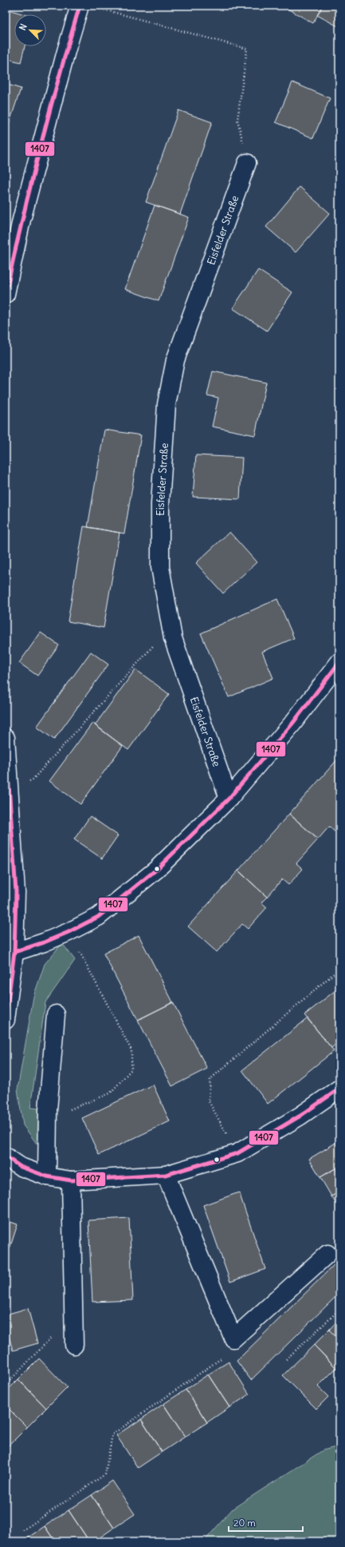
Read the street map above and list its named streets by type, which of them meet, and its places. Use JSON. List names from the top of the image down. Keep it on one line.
{"streets":{"street":["Eisfelder Straße"]},"lines":["transit line 1407"],"scale_bar":"20 m","north":"top left"}
